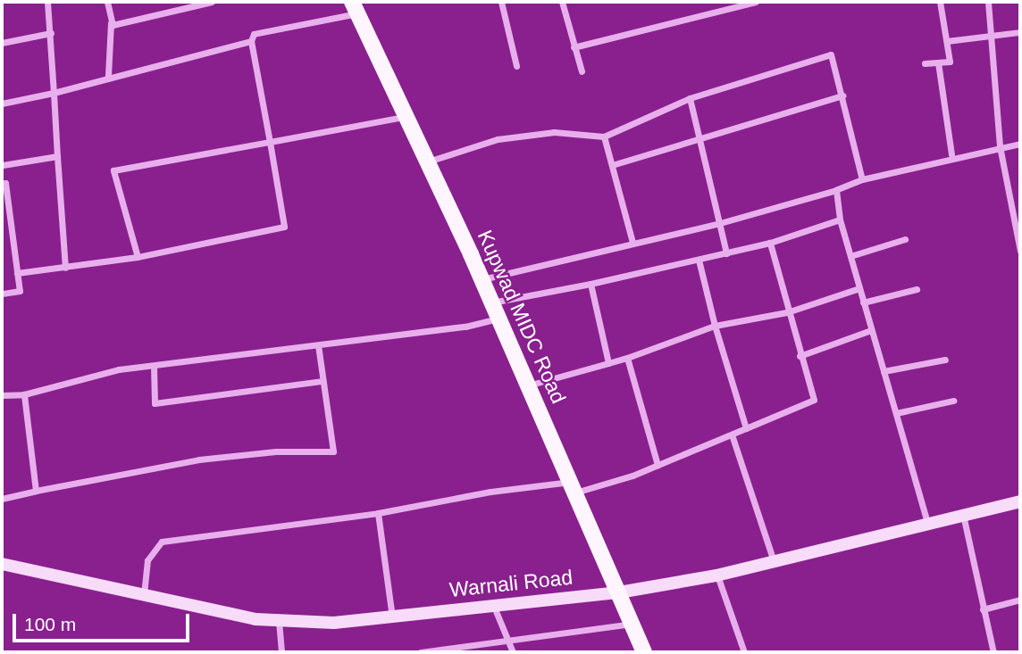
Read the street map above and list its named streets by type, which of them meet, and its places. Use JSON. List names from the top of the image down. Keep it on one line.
{"streets":{"main road":["Kupwad MIDC Road","Warnali Road"]},"crossings":[["Kupwad MIDC Road","Warnali Road"]],"scale_bar":"100 m"}
